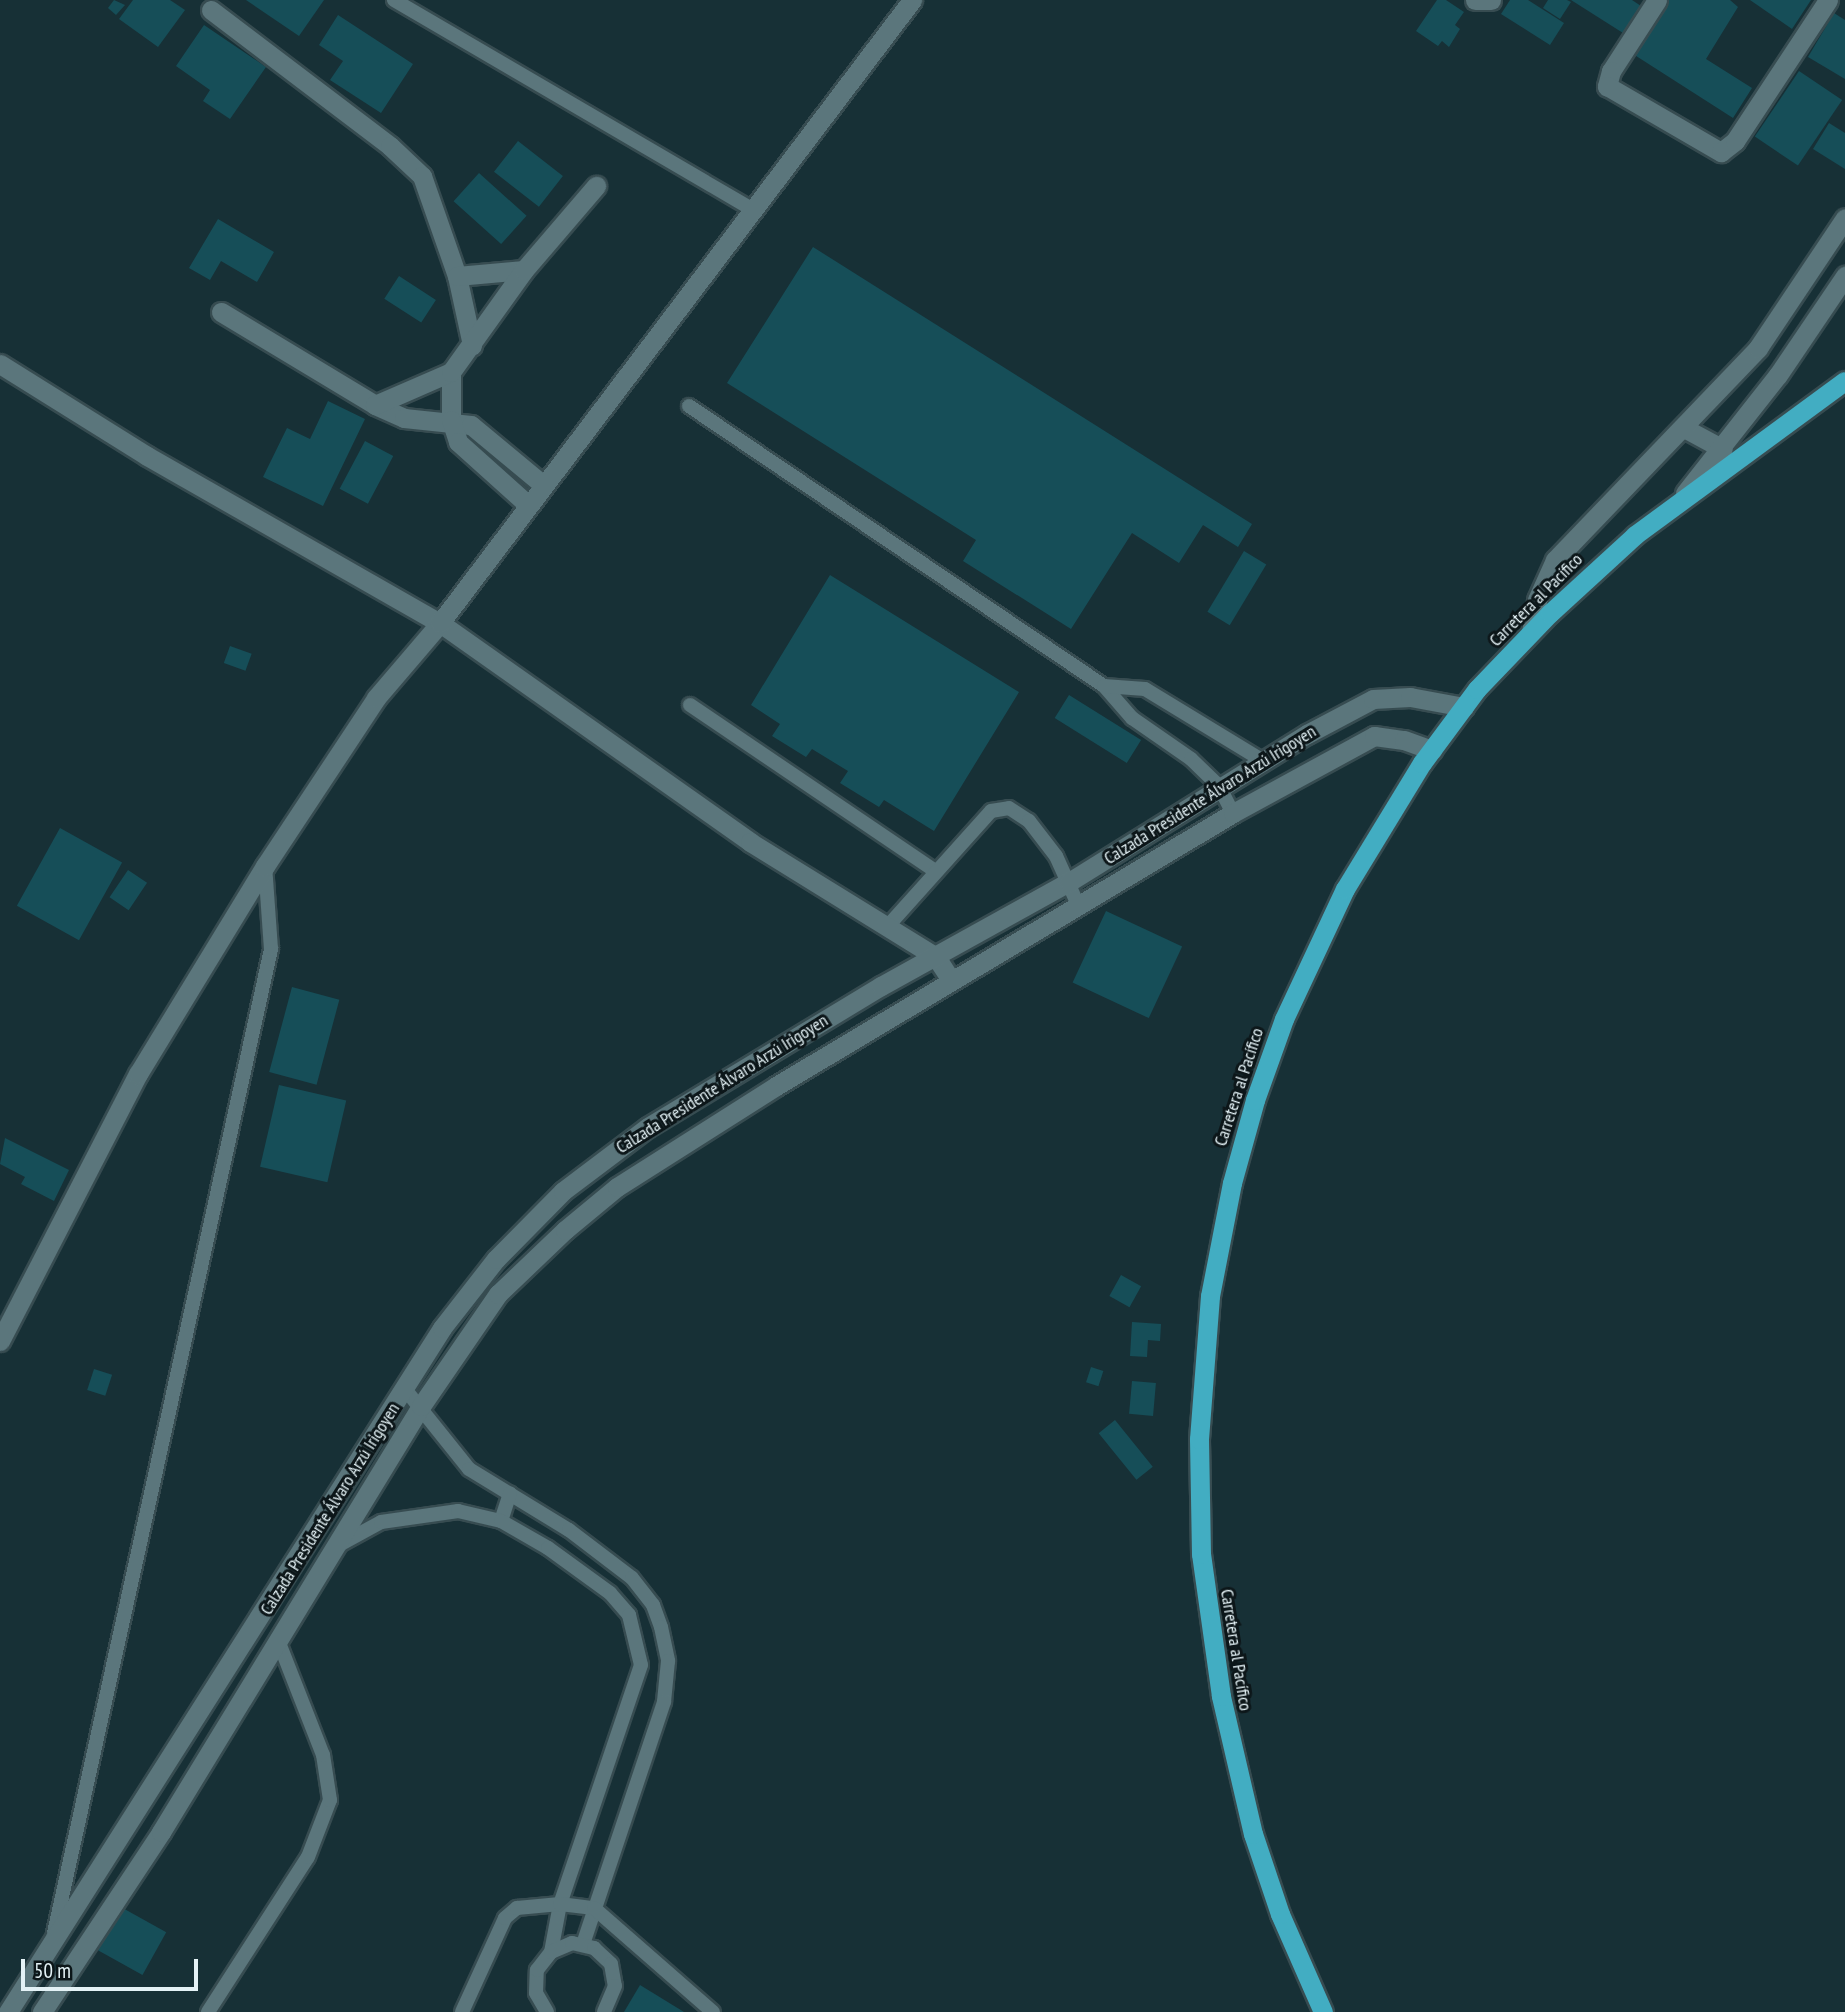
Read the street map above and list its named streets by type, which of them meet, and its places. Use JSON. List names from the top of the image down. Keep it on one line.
{"streets":{"highway":["Carretera al Pacífico"],"street":["Calzada Presidente Álvaro Arzú Irigoyen"]},"crossings":[["Carretera al Pacífico","Calzada Presidente Álvaro Arzú Irigoyen"]],"scale_bar":"50 m"}
